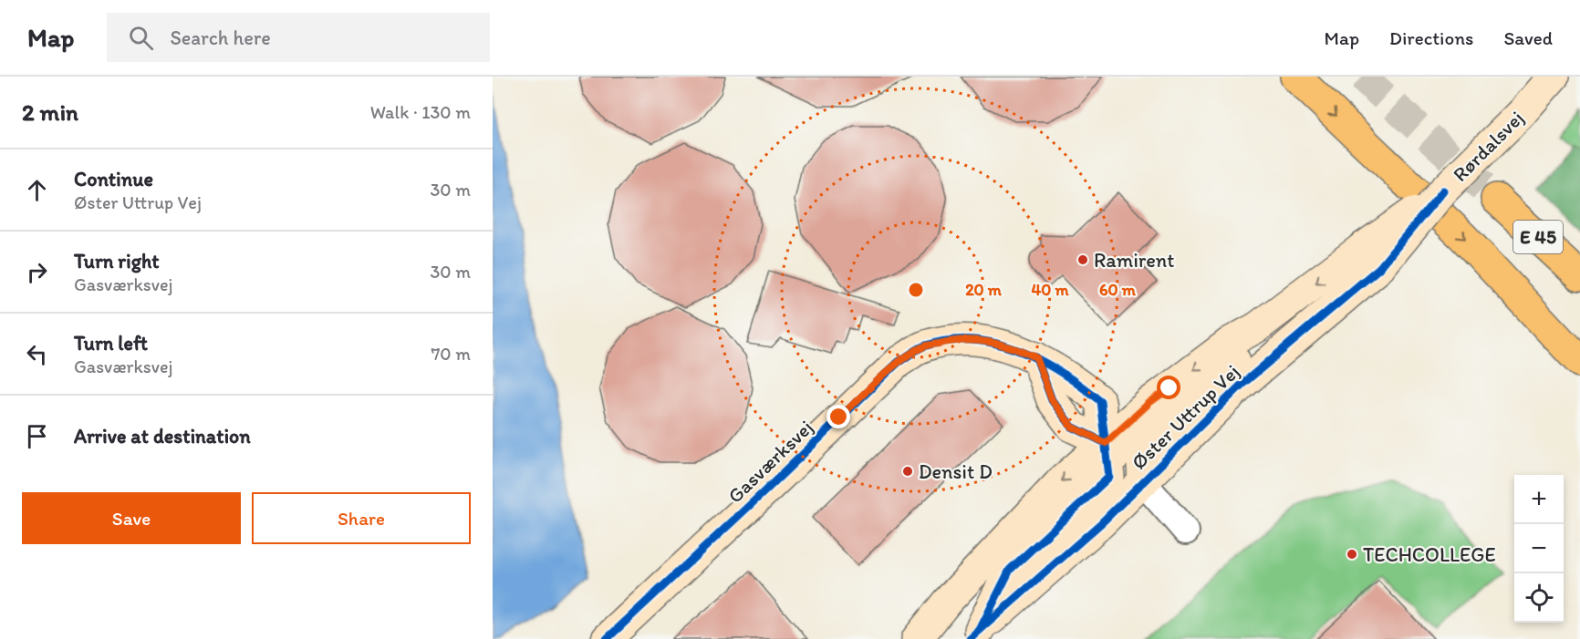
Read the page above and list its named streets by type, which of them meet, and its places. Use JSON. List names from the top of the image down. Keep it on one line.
{"streets":{"highway":["E 45"],"street":["Rørdalsvej","Øster Uttrup Vej","Gasværksvej"]},"crossings":[["Rørdalsvej","Øster Uttrup Vej"],["Øster Uttrup Vej","Gasværksvej"]],"places":["Ramirent","Densit D","TECHCOLLEGE"],"page":{"header":"Map","search":"Search here","nav":["Map","Directions","Saved"],"heading":["2 min","Walk · 130 m"],"list":[["Continue","Øster Uttrup Vej","30 m"],["Turn right","Gasværksvej","30 m"],["Turn left","Gasværksvej","70 m"],"Arrive at destination"],"map_buttons":["+","−"],"buttons":["Save","Share"]},"rings":["20 m","40 m","60 m"]}
